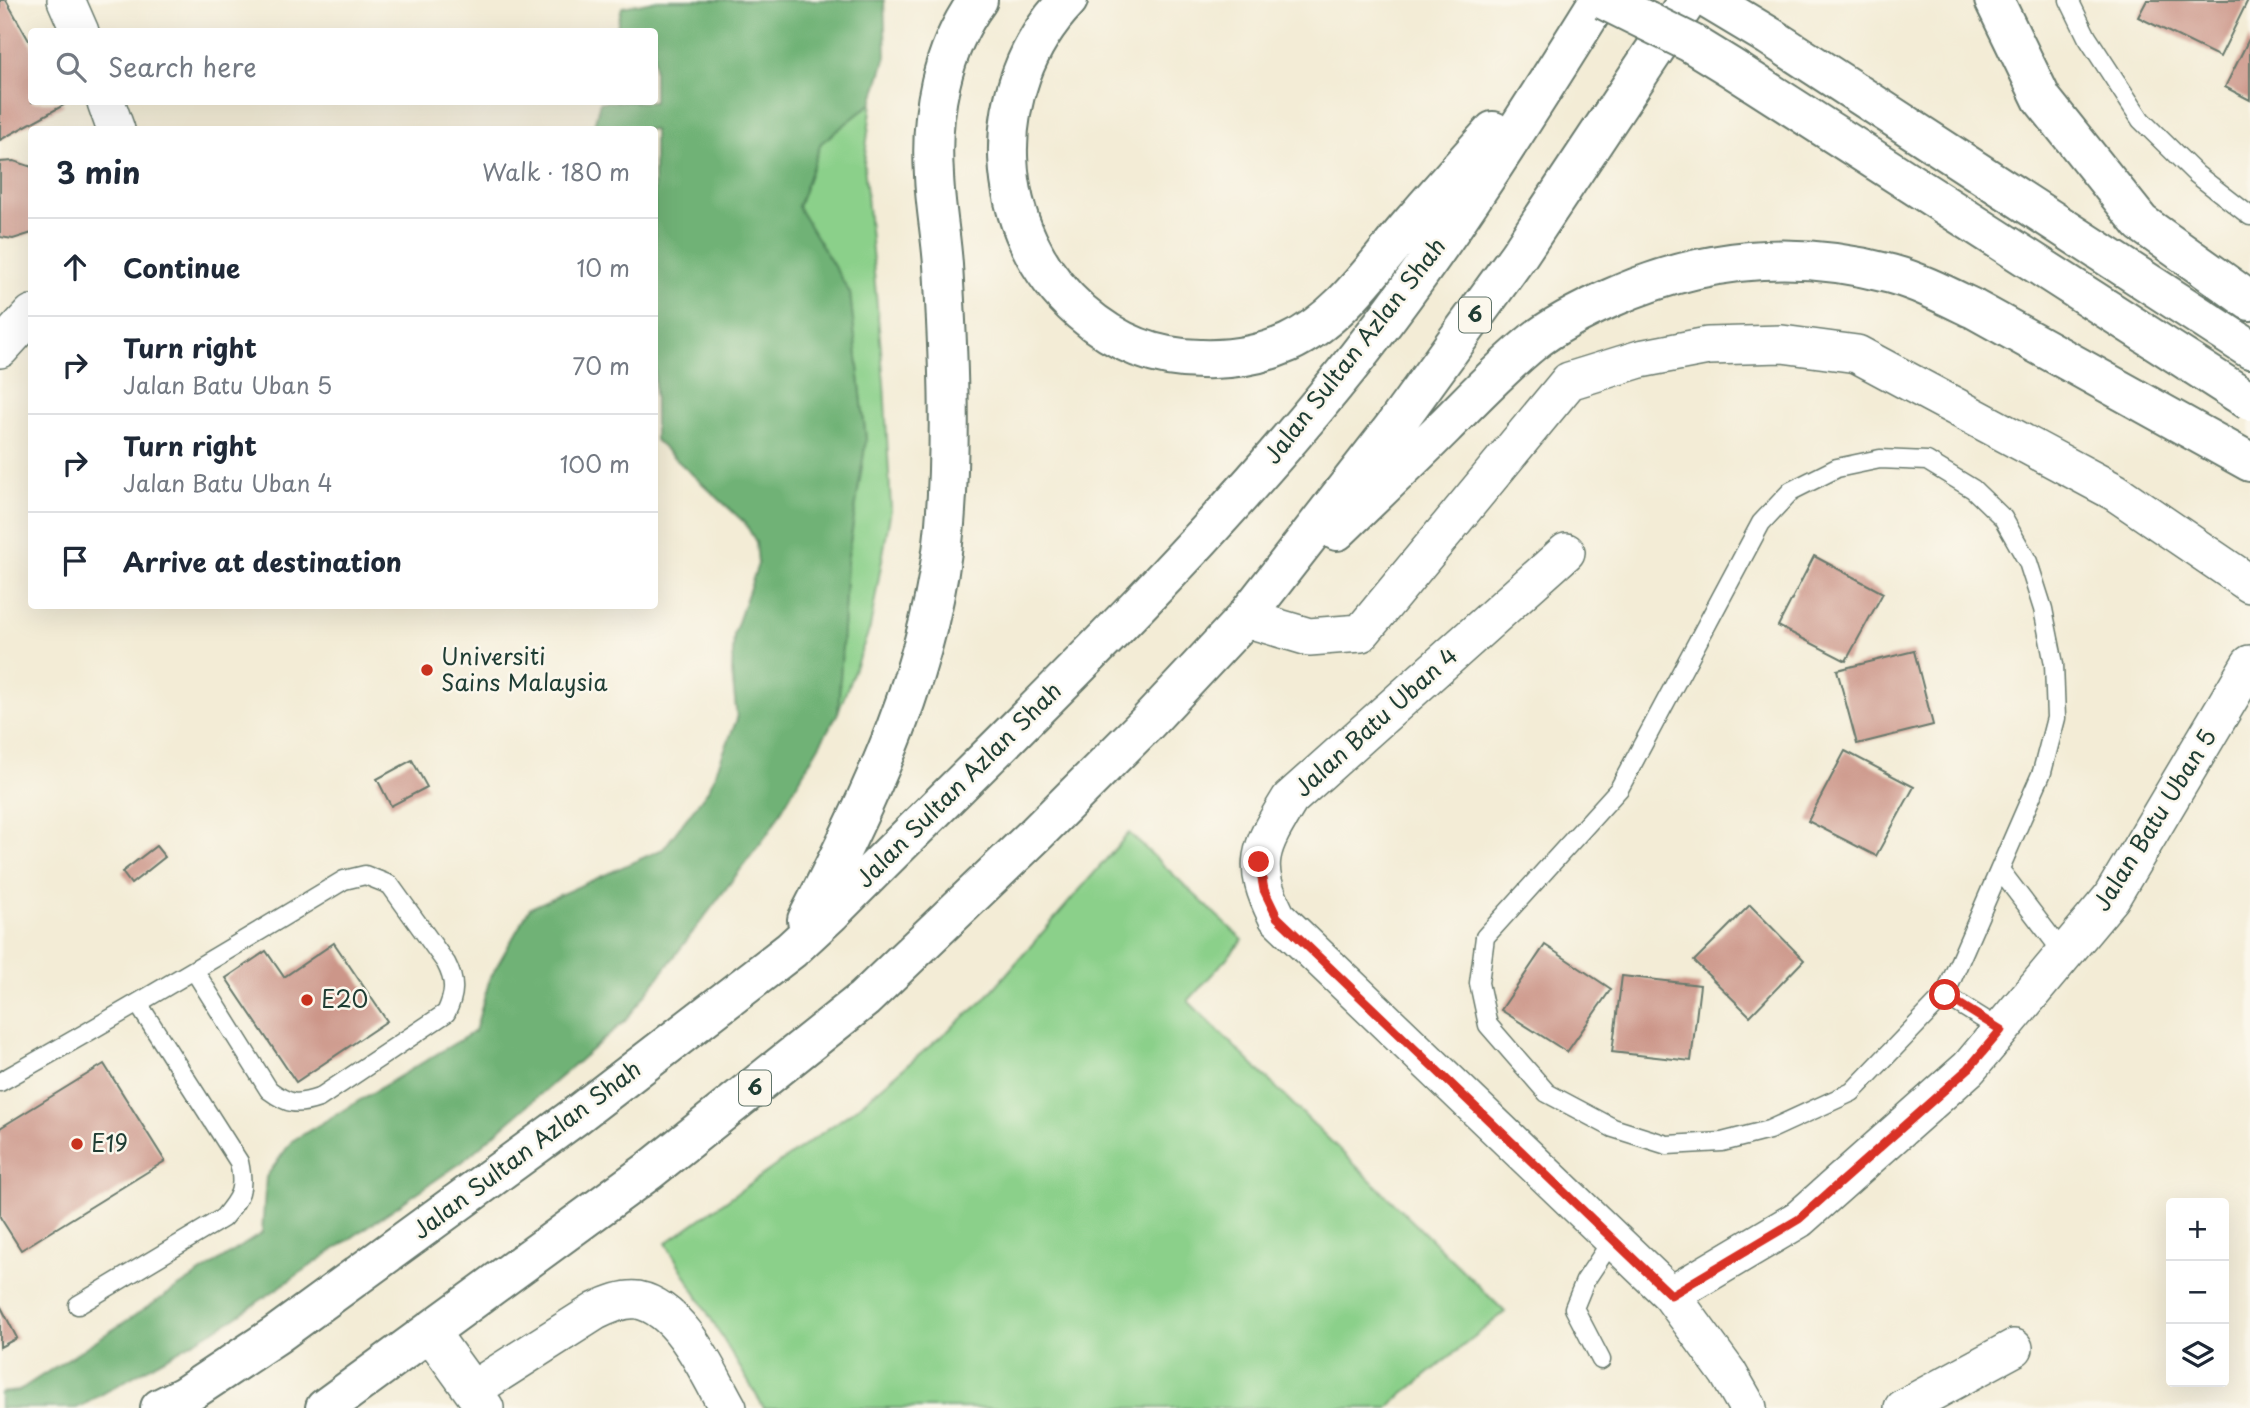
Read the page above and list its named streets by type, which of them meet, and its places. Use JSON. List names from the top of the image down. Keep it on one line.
{"streets":{"highway":["6","Jalan Sultan Azlan Shah"],"street":["Jalan Batu Uban 4","Jalan Batu Uban 5"]},"crossings":[["Jalan Batu Uban 4","Jalan Batu Uban 5"]],"places":["Universiti Sains Malaysia","E20","E19"],"page":{"search":"Search here","heading":["3 min","Walk · 180 m"],"list":[["Continue","10 m"],["Turn right","Jalan Batu Uban 5","70 m"],["Turn right","Jalan Batu Uban 4","100 m"],"Arrive at destination"],"map_buttons":["+","−"]}}
